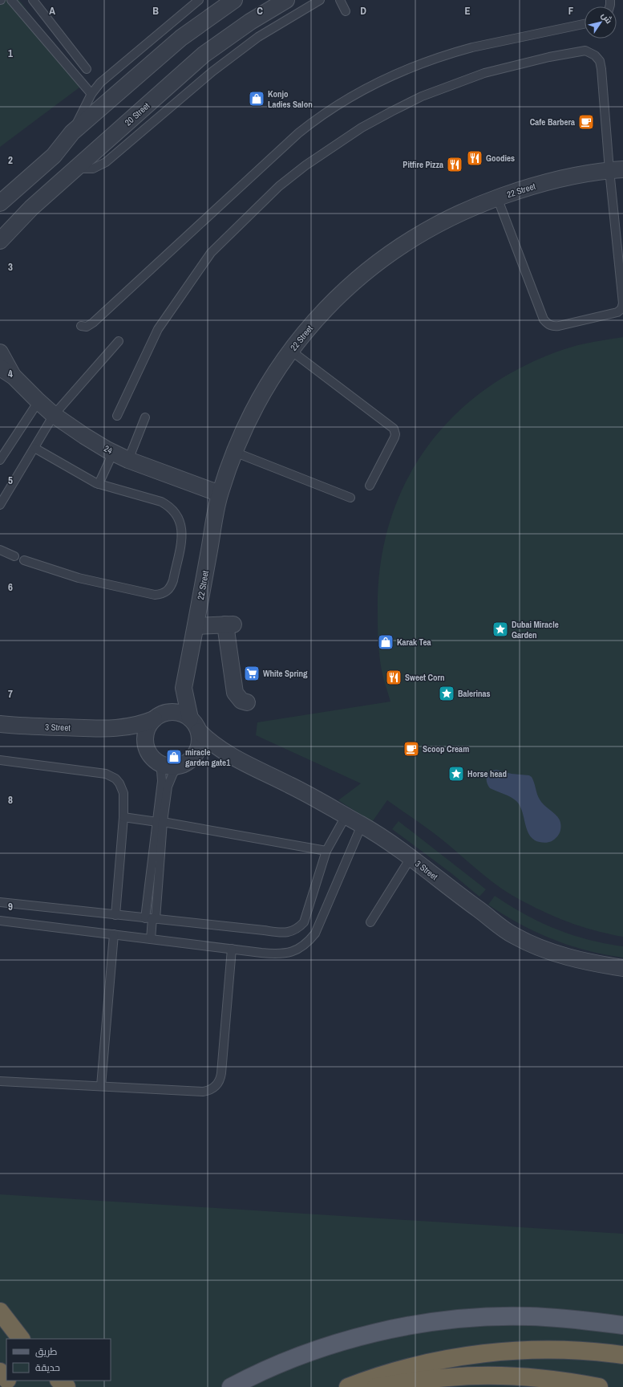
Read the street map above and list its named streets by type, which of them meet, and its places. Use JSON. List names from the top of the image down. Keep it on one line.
{"streets":{"street":["20 Street","22 Street","24","3 Street"]},"crossings":[["22 Street","24"],["22 Street","3 Street"]],"places":{"shop":["Konjo Ladies Salon","Karak Tea","miracle garden gate1"],"cafe":["Cafe Barbera","Scoop Cream"],"restaurant":["Goodies","Pitfire Pizza","Sweet Corn"],"place":["Dubai Miracle Garden","Balerinas","Horse head"],"supermarket":["White Spring"]},"legend":["طريق","حديقة"],"north":"top right","grid":{"columns":["A","B","C","D","E","F"],"rows":["1","2","3","4","5","6","7","8","9"]}}
